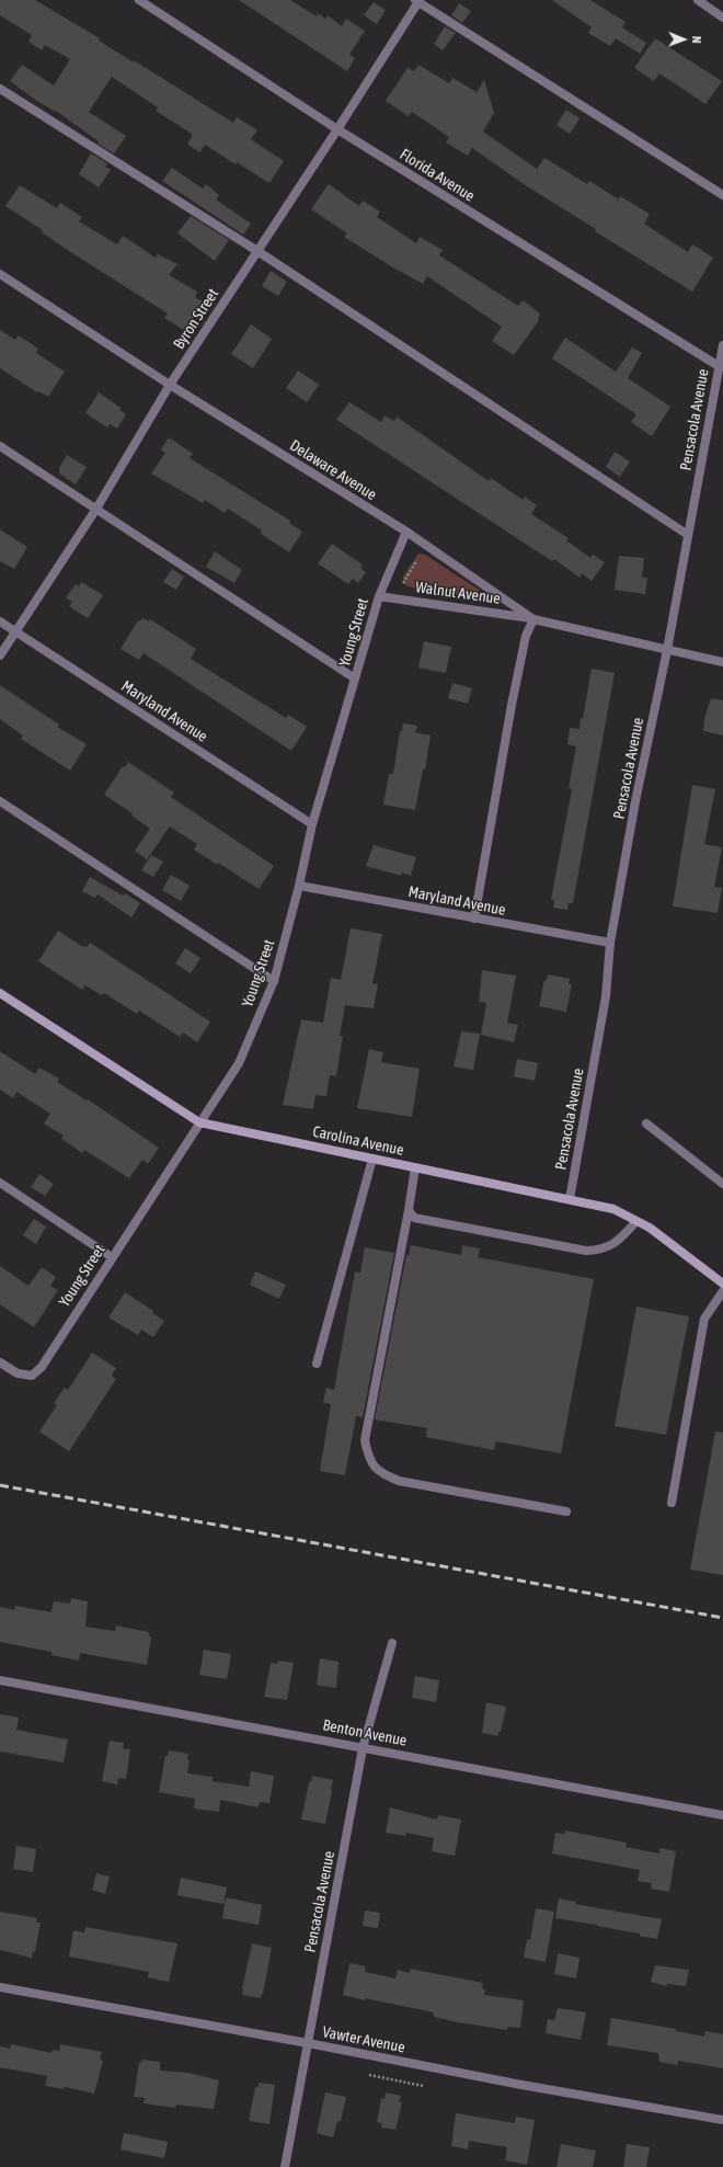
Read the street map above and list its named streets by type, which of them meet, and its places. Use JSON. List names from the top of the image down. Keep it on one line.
{"streets":{"street":["Florida Avenue","Byron Street","Pensacola Avenue","Delaware Avenue","Walnut Avenue","Young Street","Maryland Avenue","Carolina Avenue","Benton Avenue","Vawter Avenue"]},"crossings":[["Florida Avenue","Byron Street"],["Florida Avenue","Pensacola Avenue"],["Byron Street","Delaware Avenue"],["Byron Street","Maryland Avenue"],["Pensacola Avenue","Delaware Avenue"],["Pensacola Avenue","Maryland Avenue"],["Pensacola Avenue","Carolina Avenue"],["Pensacola Avenue","Benton Avenue"],["Pensacola Avenue","Vawter Avenue"],["Delaware Avenue","Walnut Avenue"],["Delaware Avenue","Young Street"],["Walnut Avenue","Young Street"],["Young Street","Maryland Avenue"],["Young Street","Carolina Avenue"]],"north":"right"}
